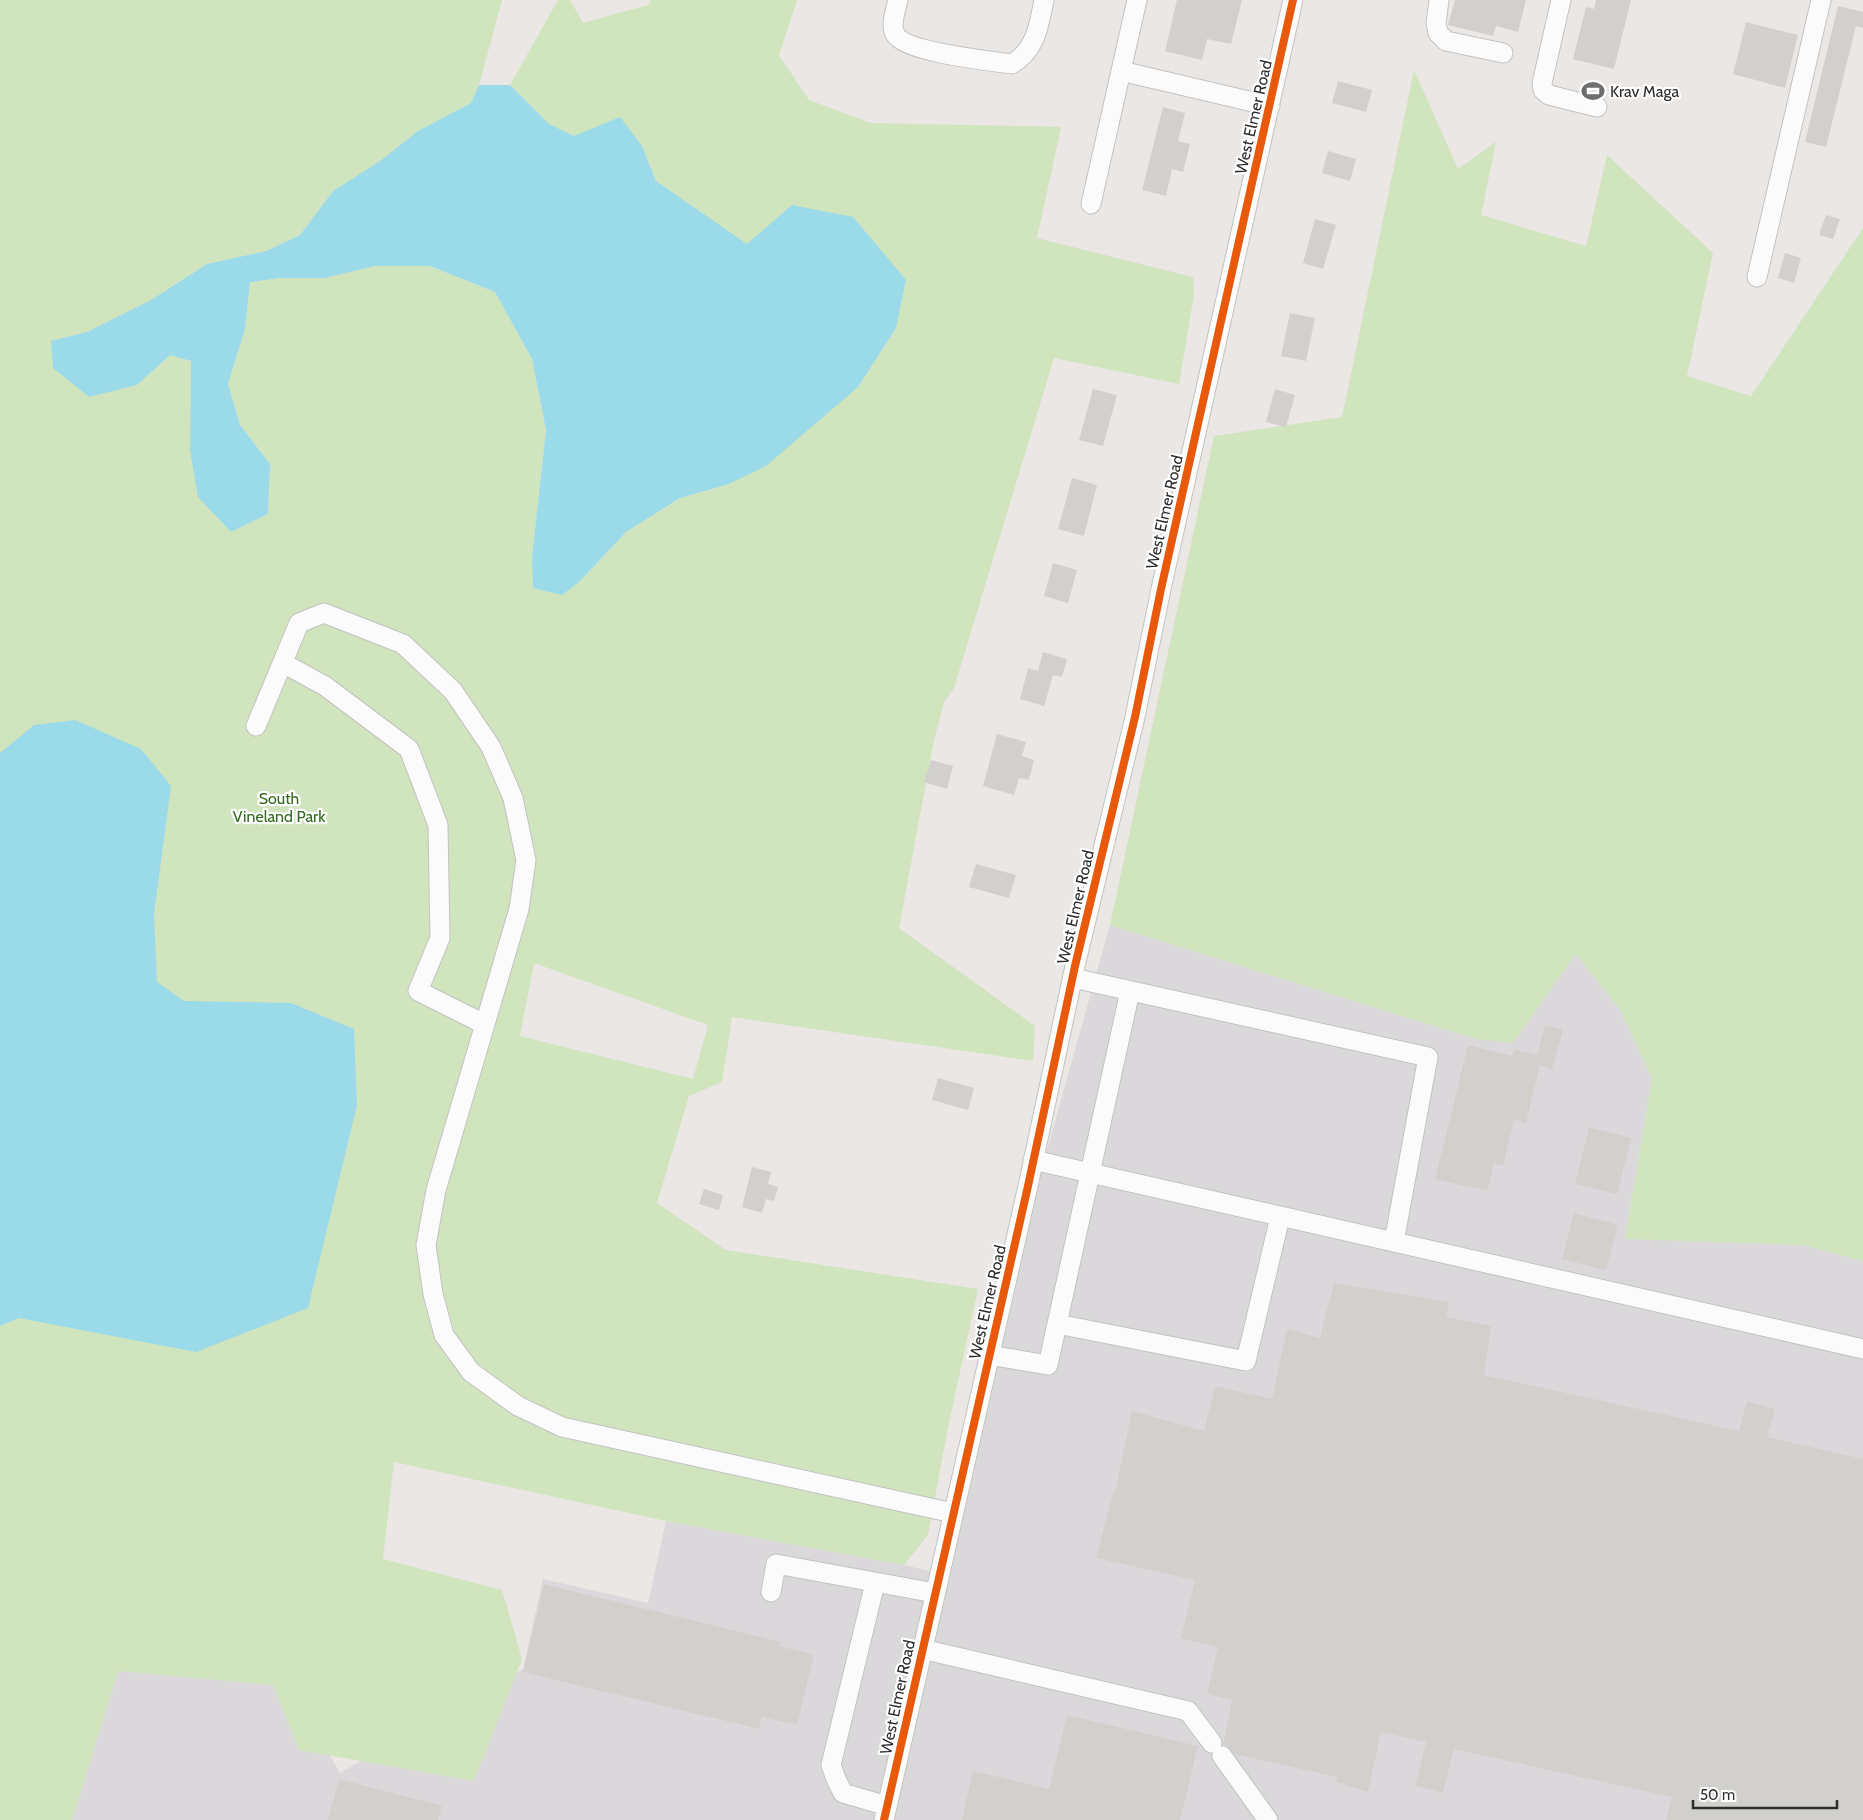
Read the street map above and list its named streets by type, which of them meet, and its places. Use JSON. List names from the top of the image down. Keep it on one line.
{"streets":{"street":["West Elmer Road"]},"parks":["South Vineland Park"],"places":{"sports":["Krav Maga"]},"scale_bar":"50 m"}
